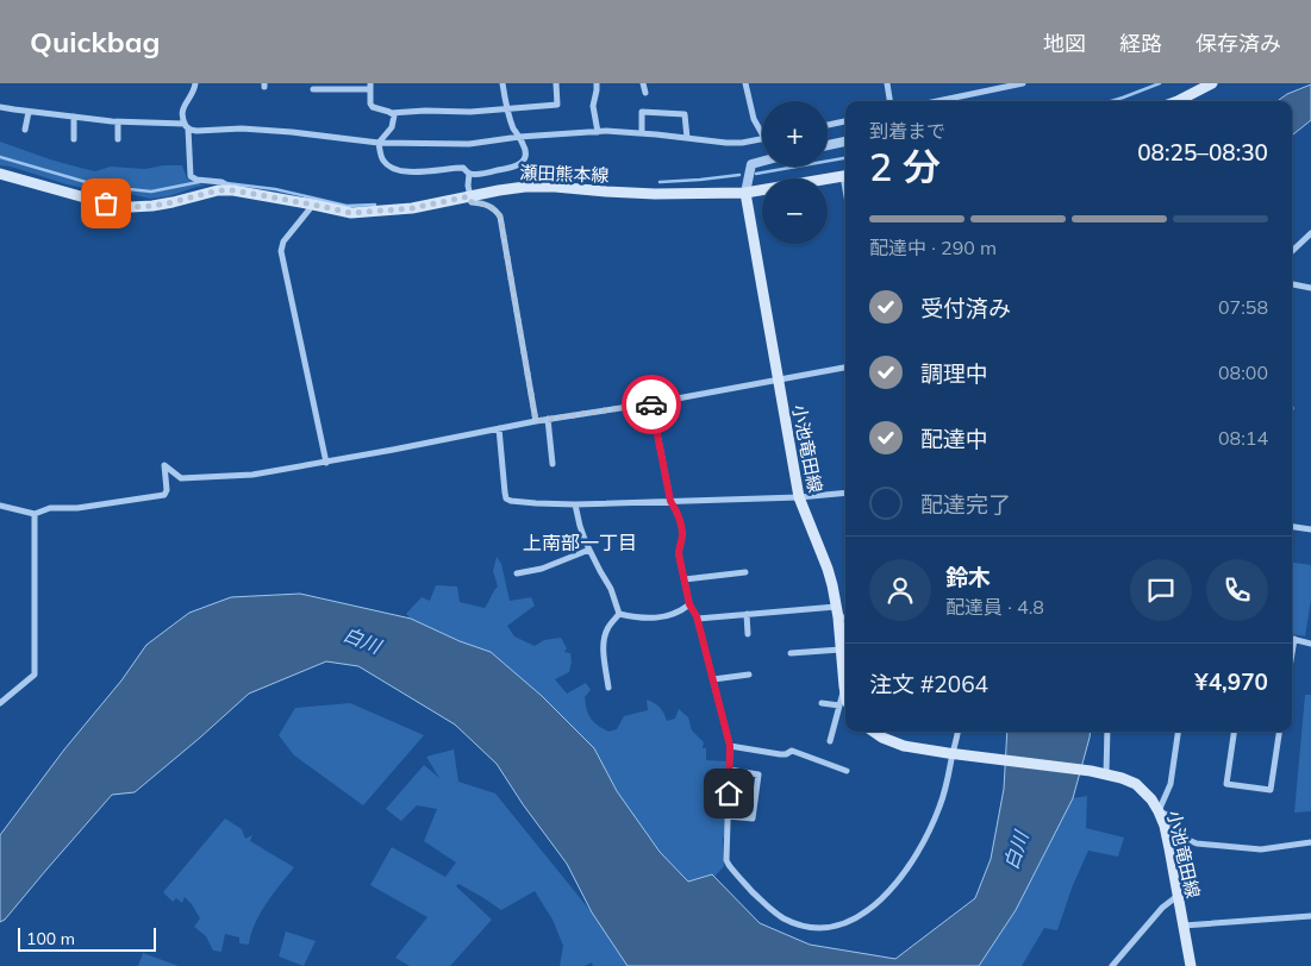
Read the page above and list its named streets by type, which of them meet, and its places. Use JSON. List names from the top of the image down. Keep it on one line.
{"streets":{"main road":["瀬田熊本線","小池竜田線"]},"crossings":[["瀬田熊本線","小池竜田線"]],"districts":["上南部一丁目"],"water":["白川"],"scale_bar":"100 m","page":{"header":"Quickbag","nav":["地図","経路","保存済み"],"map_buttons":["+","−"],"heading":["2 分","到着まで","08:25–08:30"],"panel":["鈴木","配達員 · 4.8","注文 #2064","¥4,970"],"bar":"配達中 · 290 m","list":[["受付済み","07:58"],["調理中","08:00"],["配達中","08:14"],"配達完了"],"scale":"100 m"}}
